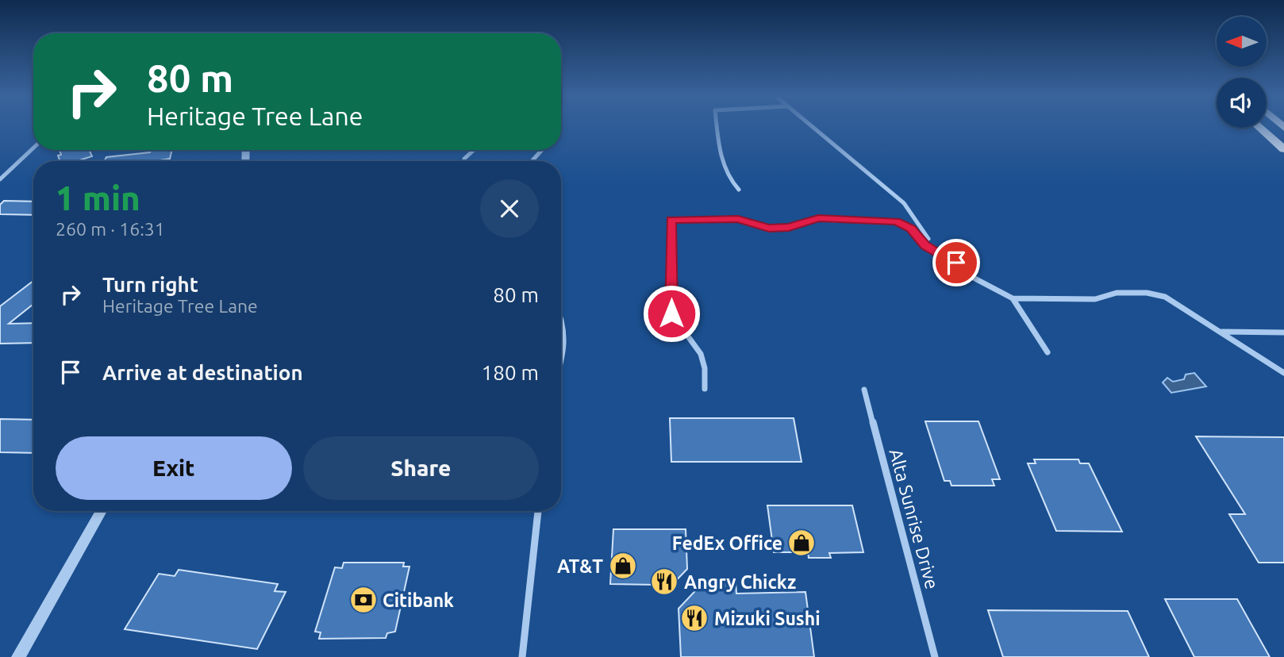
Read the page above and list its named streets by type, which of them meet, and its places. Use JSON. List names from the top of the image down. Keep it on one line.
{"streets":{"street":["Alta Sunrise Drive"]},"places":{"shop":["FedEx Office","AT&T"],"restaurant":["Angry Chickz","Mizuki Sushi"],"bank":["Citibank"]},"north":"left","page":{"turn":["80 m","Heritage Tree Lane"],"heading":["1 min","260 m · 16:31"],"list":[{"name":"Turn right","note":"Heritage Tree Lane","value":"80 m"},{"name":"Arrive at destination","value":"180 m"}],"buttons":["Exit","Share"]}}
